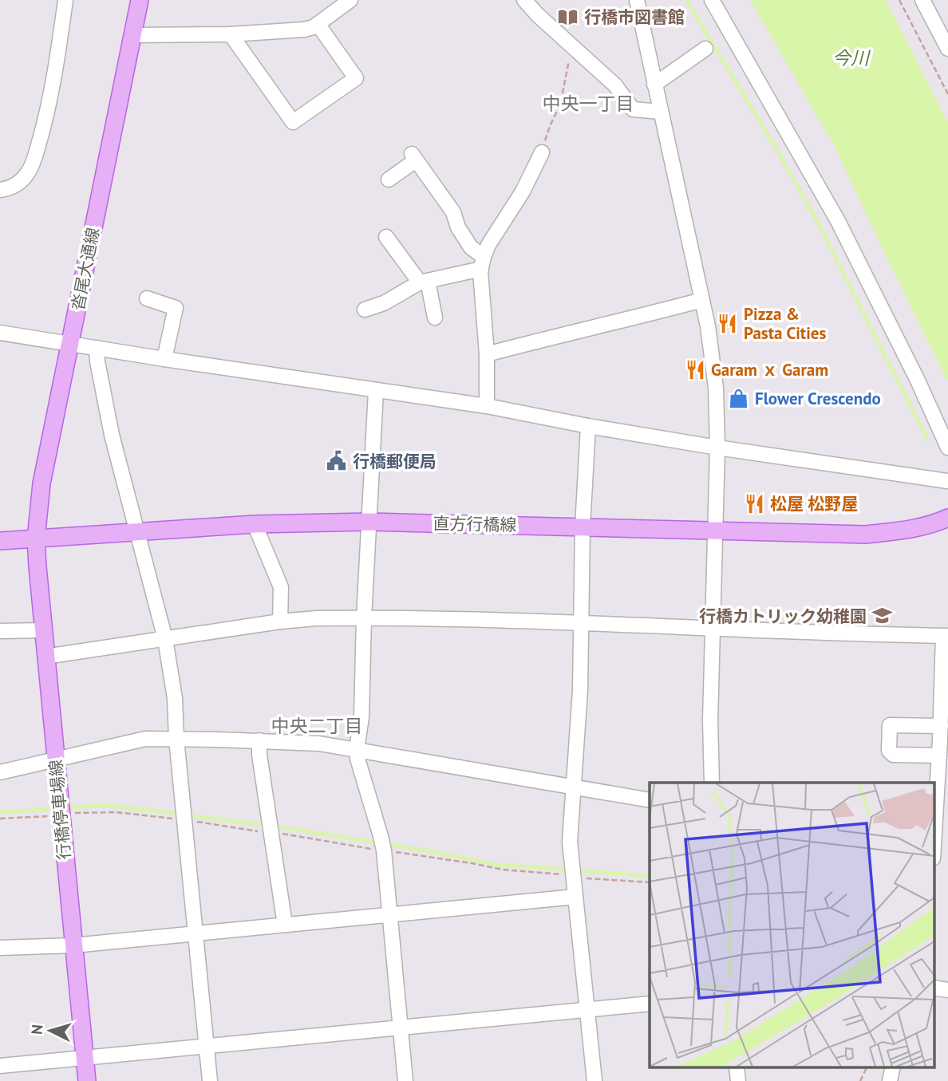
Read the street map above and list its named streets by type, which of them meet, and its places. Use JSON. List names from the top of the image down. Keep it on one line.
{"streets":{"main road":["沓尾大通線","直方行橋線","行橋停車場線"]},"crossings":[["沓尾大通線","直方行橋線"],["沓尾大通線","行橋停車場線"],["直方行橋線","行橋停車場線"]],"districts":["中央一丁目","中央二丁目"],"water":["今川"],"places":{"library":["行橋市図書館"],"restaurant":["Pizza & Pasta Cities","Garam ｘ Garam","松屋 松野屋"],"shop":["Flower Crescendo"],"public building":["行橋郵便局"],"school or university":["行橋カトリック幼稚園"]},"north":"left"}
